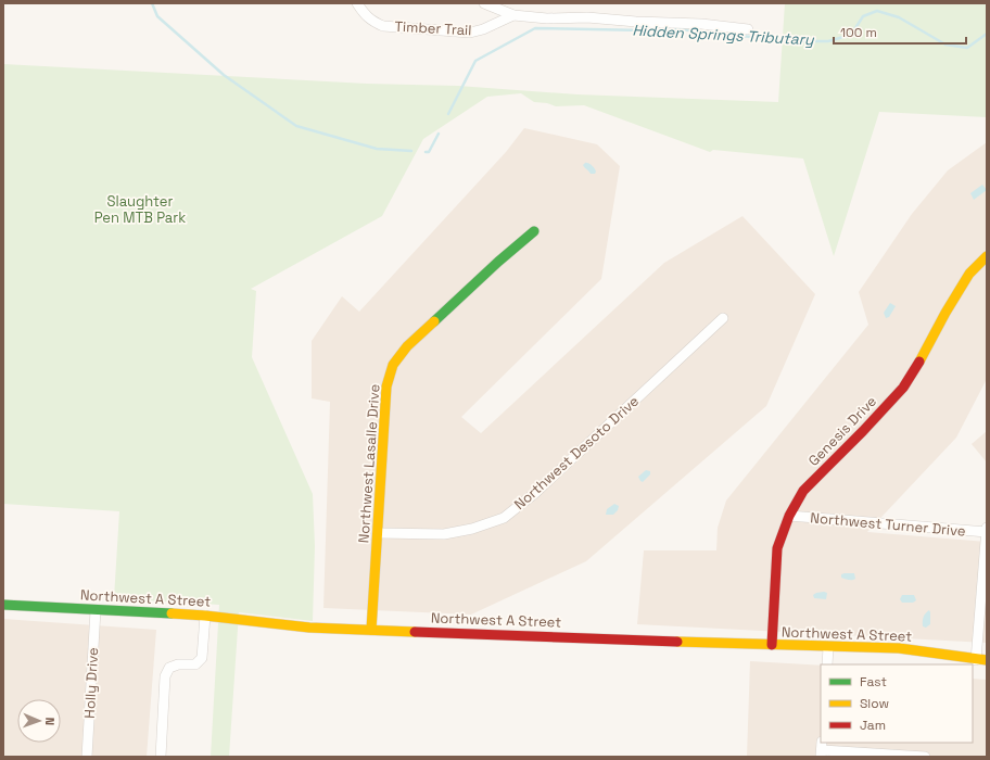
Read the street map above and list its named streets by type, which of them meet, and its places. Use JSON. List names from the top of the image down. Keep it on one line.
{"streets":{"street":["Timber Trail","Genesis Drive","Northwest Desoto Drive","Northwest Lasalle Drive","Northwest Turner Drive","Northwest A Street","Holly Drive"]},"crossings":[["Genesis Drive","Northwest Turner Drive"],["Genesis Drive","Northwest A Street"],["Northwest Desoto Drive","Northwest Lasalle Drive"],["Northwest Lasalle Drive","Northwest A Street"],["Northwest A Street","Holly Drive"]],"water":["Hidden Springs Tributary"],"parks":["Slaughter Pen MTB Park"],"legend":["Fast","Slow","Jam"],"scale_bar":"100 m","north":"right"}
